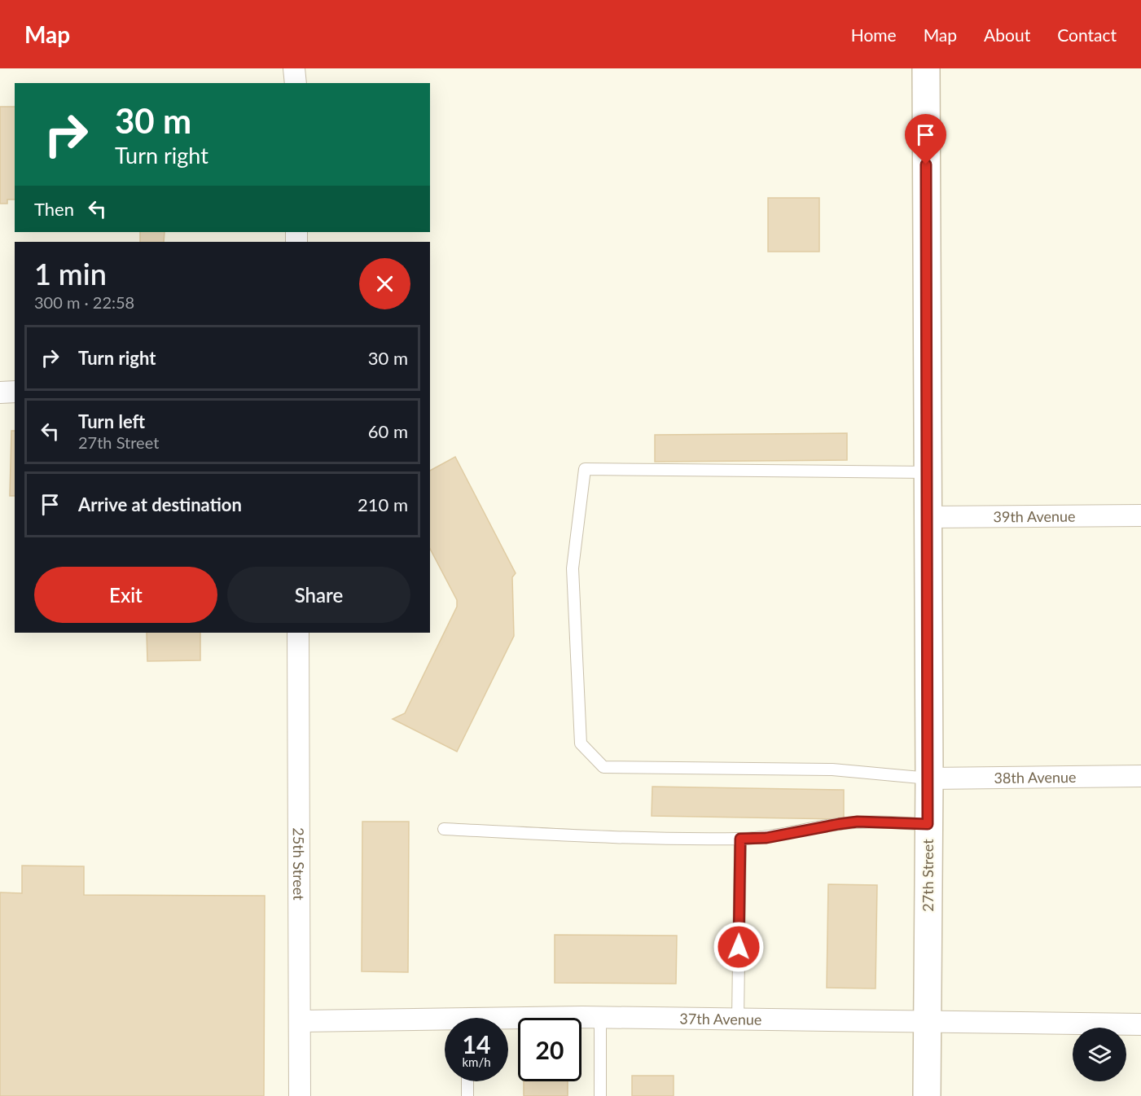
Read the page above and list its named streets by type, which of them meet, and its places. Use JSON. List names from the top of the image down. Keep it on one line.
{"streets":{"street":["39th Avenue","38th Avenue","25th Street","27th Street","37th Avenue"]},"crossings":[["39th Avenue","27th Street"],["38th Avenue","27th Street"],["25th Street","37th Avenue"],["27th Street","37th Avenue"]],"page":{"header":"Map","nav":["Home","Map","About","Contact"],"turn":["30 m","Turn right"],"then":"Then","heading":["1 min","300 m · 22:58"],"list":[{"name":"Turn right","value":"30 m"},{"name":"Turn left","note":"27th Street","value":"60 m"},{"name":"Arrive at destination","value":"210 m"}],"buttons":["Exit","Share"],"speed":"14 km/h","limit":"20"}}
